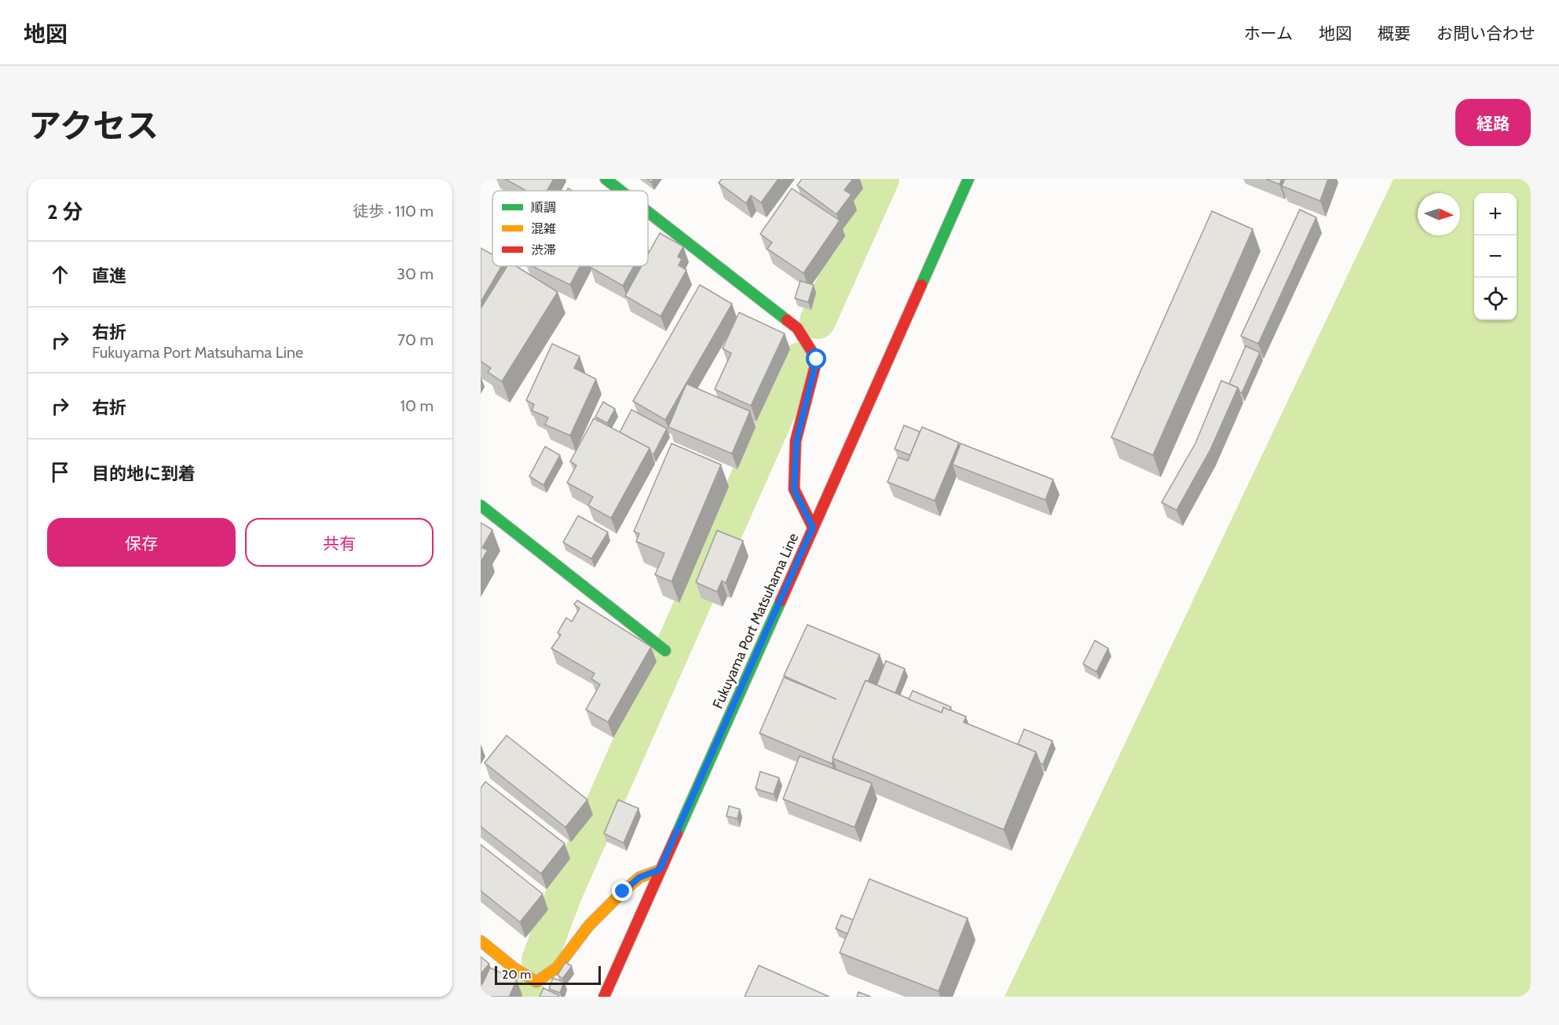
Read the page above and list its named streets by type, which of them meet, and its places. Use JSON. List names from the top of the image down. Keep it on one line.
{"streets":{"street":["Fukuyama Port Matsuhama Line"]},"legend":["順調","混雑","渋滞"],"scale_bar":"20 m","north":"right","page":{"header":"地図","nav":["ホーム","地図","概要","お問い合わせ"],"title":"アクセス","buttons":["経路",["保存","共有"]],"heading":["2 分","徒歩 · 110 m"],"map_buttons":["+","−"],"list":[["直進","30 m"],["右折","Fukuyama Port Matsuhama Line","70 m"],["右折","10 m"],"目的地に到着"],"scale":"20 m"}}
